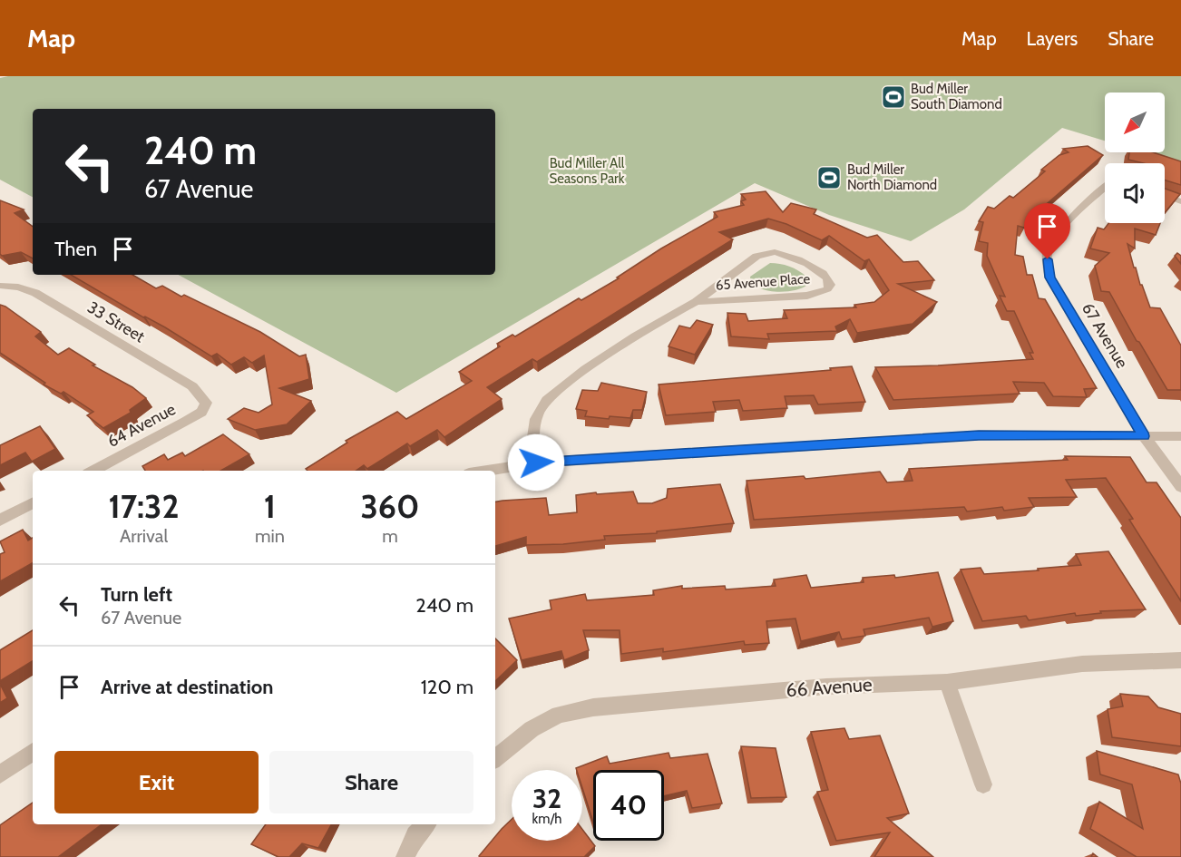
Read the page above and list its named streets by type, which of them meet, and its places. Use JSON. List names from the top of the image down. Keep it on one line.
{"streets":{"street":["65 Avenue Place","33 Street","67 Avenue","64 Avenue","66 Avenue"]},"crossings":[["33 Street","64 Avenue"]],"parks":["Bud Miller All Seasons Park"],"places":{"sports":["Bud Miller South Diamond","Bud Miller North Diamond"]},"north":"bottom left","page":{"header":"Map","nav":["Map","Layers","Share"],"turn":["240 m","67 Avenue"],"then":"Then","eta":["17:32","Arrival","1","min","360","m"],"list":[{"name":"Turn left","note":"67 Avenue","value":"240 m"},{"name":"Arrive at destination","value":"120 m"}],"buttons":["Exit","Share"],"speed":"32 km/h","limit":"40"}}
